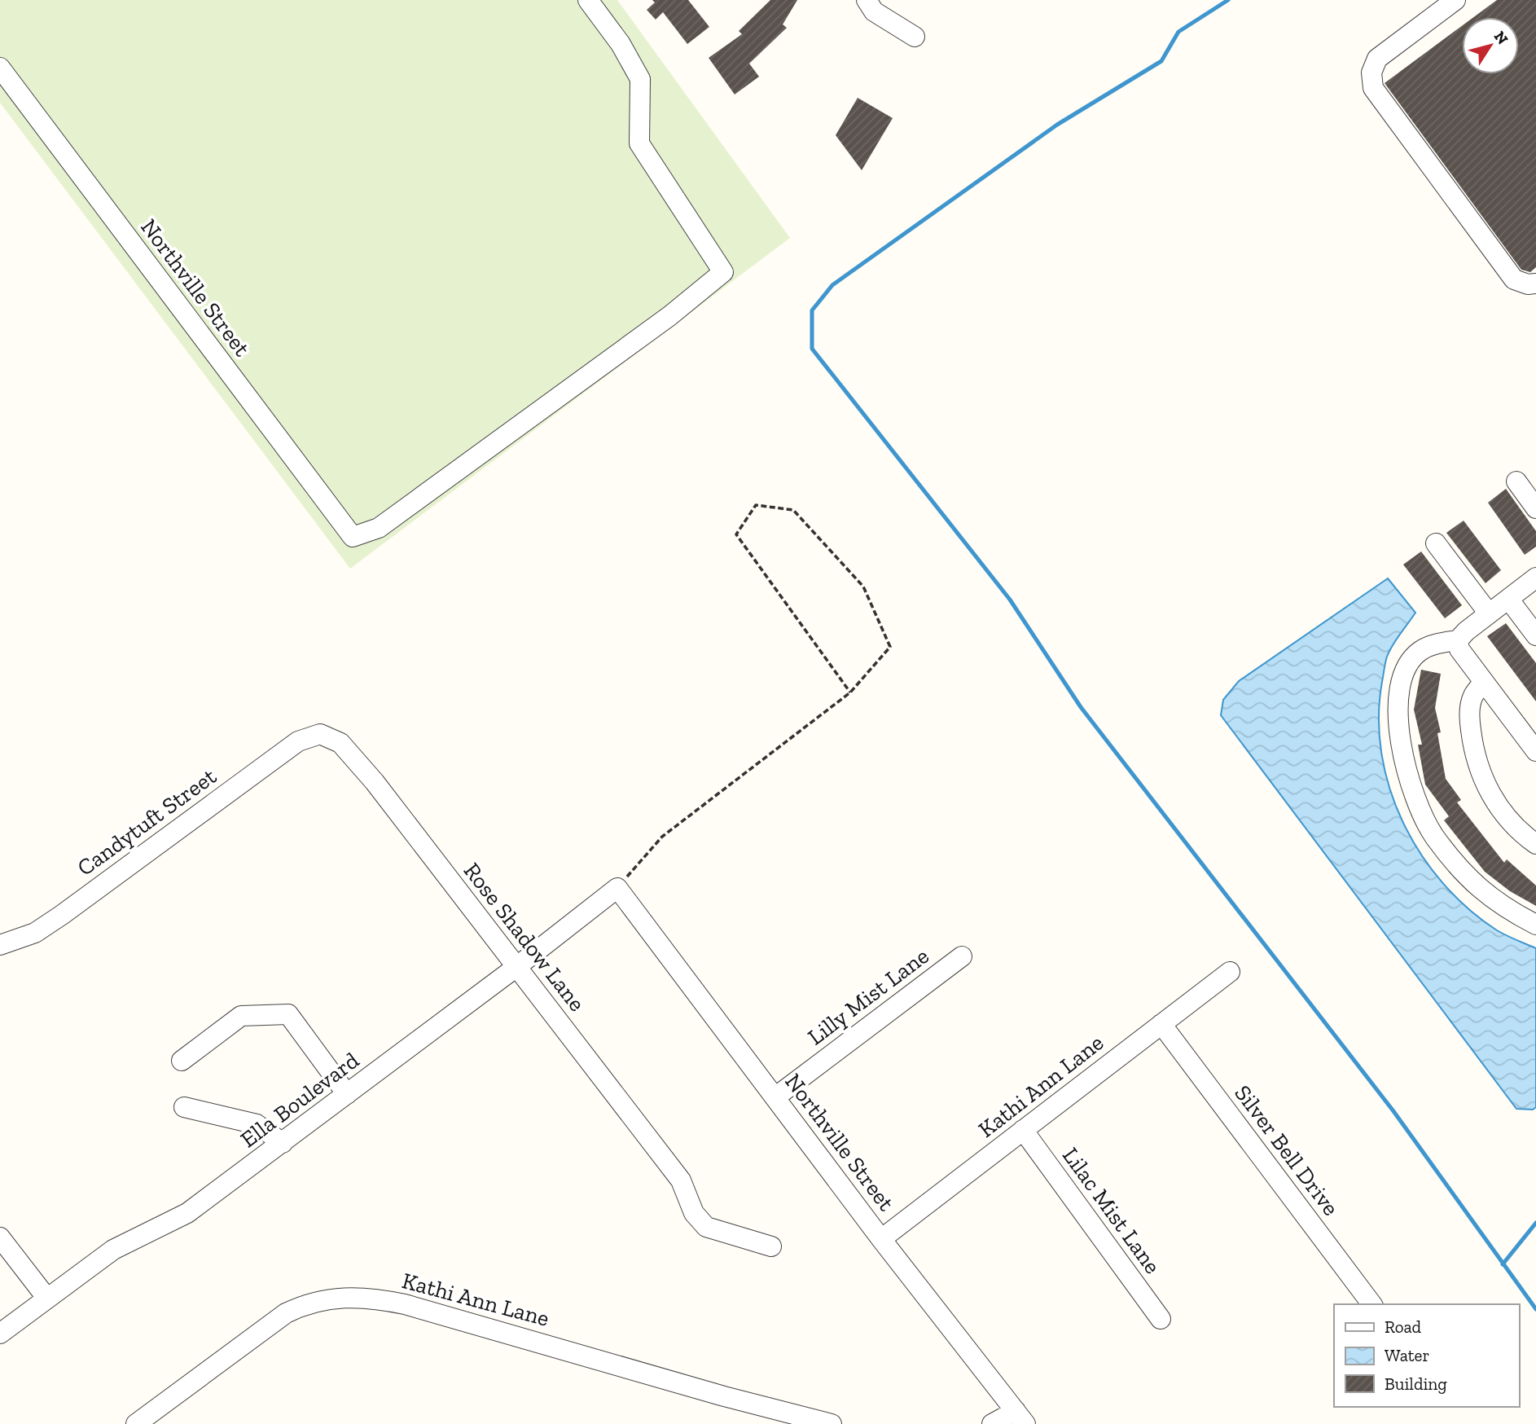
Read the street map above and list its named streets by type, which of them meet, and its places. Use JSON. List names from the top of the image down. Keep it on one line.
{"streets":{"street":["Northville Street","Candytuft Street","Rose Shadow Lane","Lilly Mist Lane","Kathi Ann Lane","Ella Boulevard","Silver Bell Drive","Lilac Mist Lane"]},"crossings":[["Northville Street","Lilly Mist Lane"],["Northville Street","Kathi Ann Lane"],["Northville Street","Ella Boulevard"],["Candytuft Street","Rose Shadow Lane"],["Rose Shadow Lane","Ella Boulevard"],["Kathi Ann Lane","Silver Bell Drive"],["Kathi Ann Lane","Lilac Mist Lane"]],"legend":["Road","Water","Building"],"north":"top right"}
